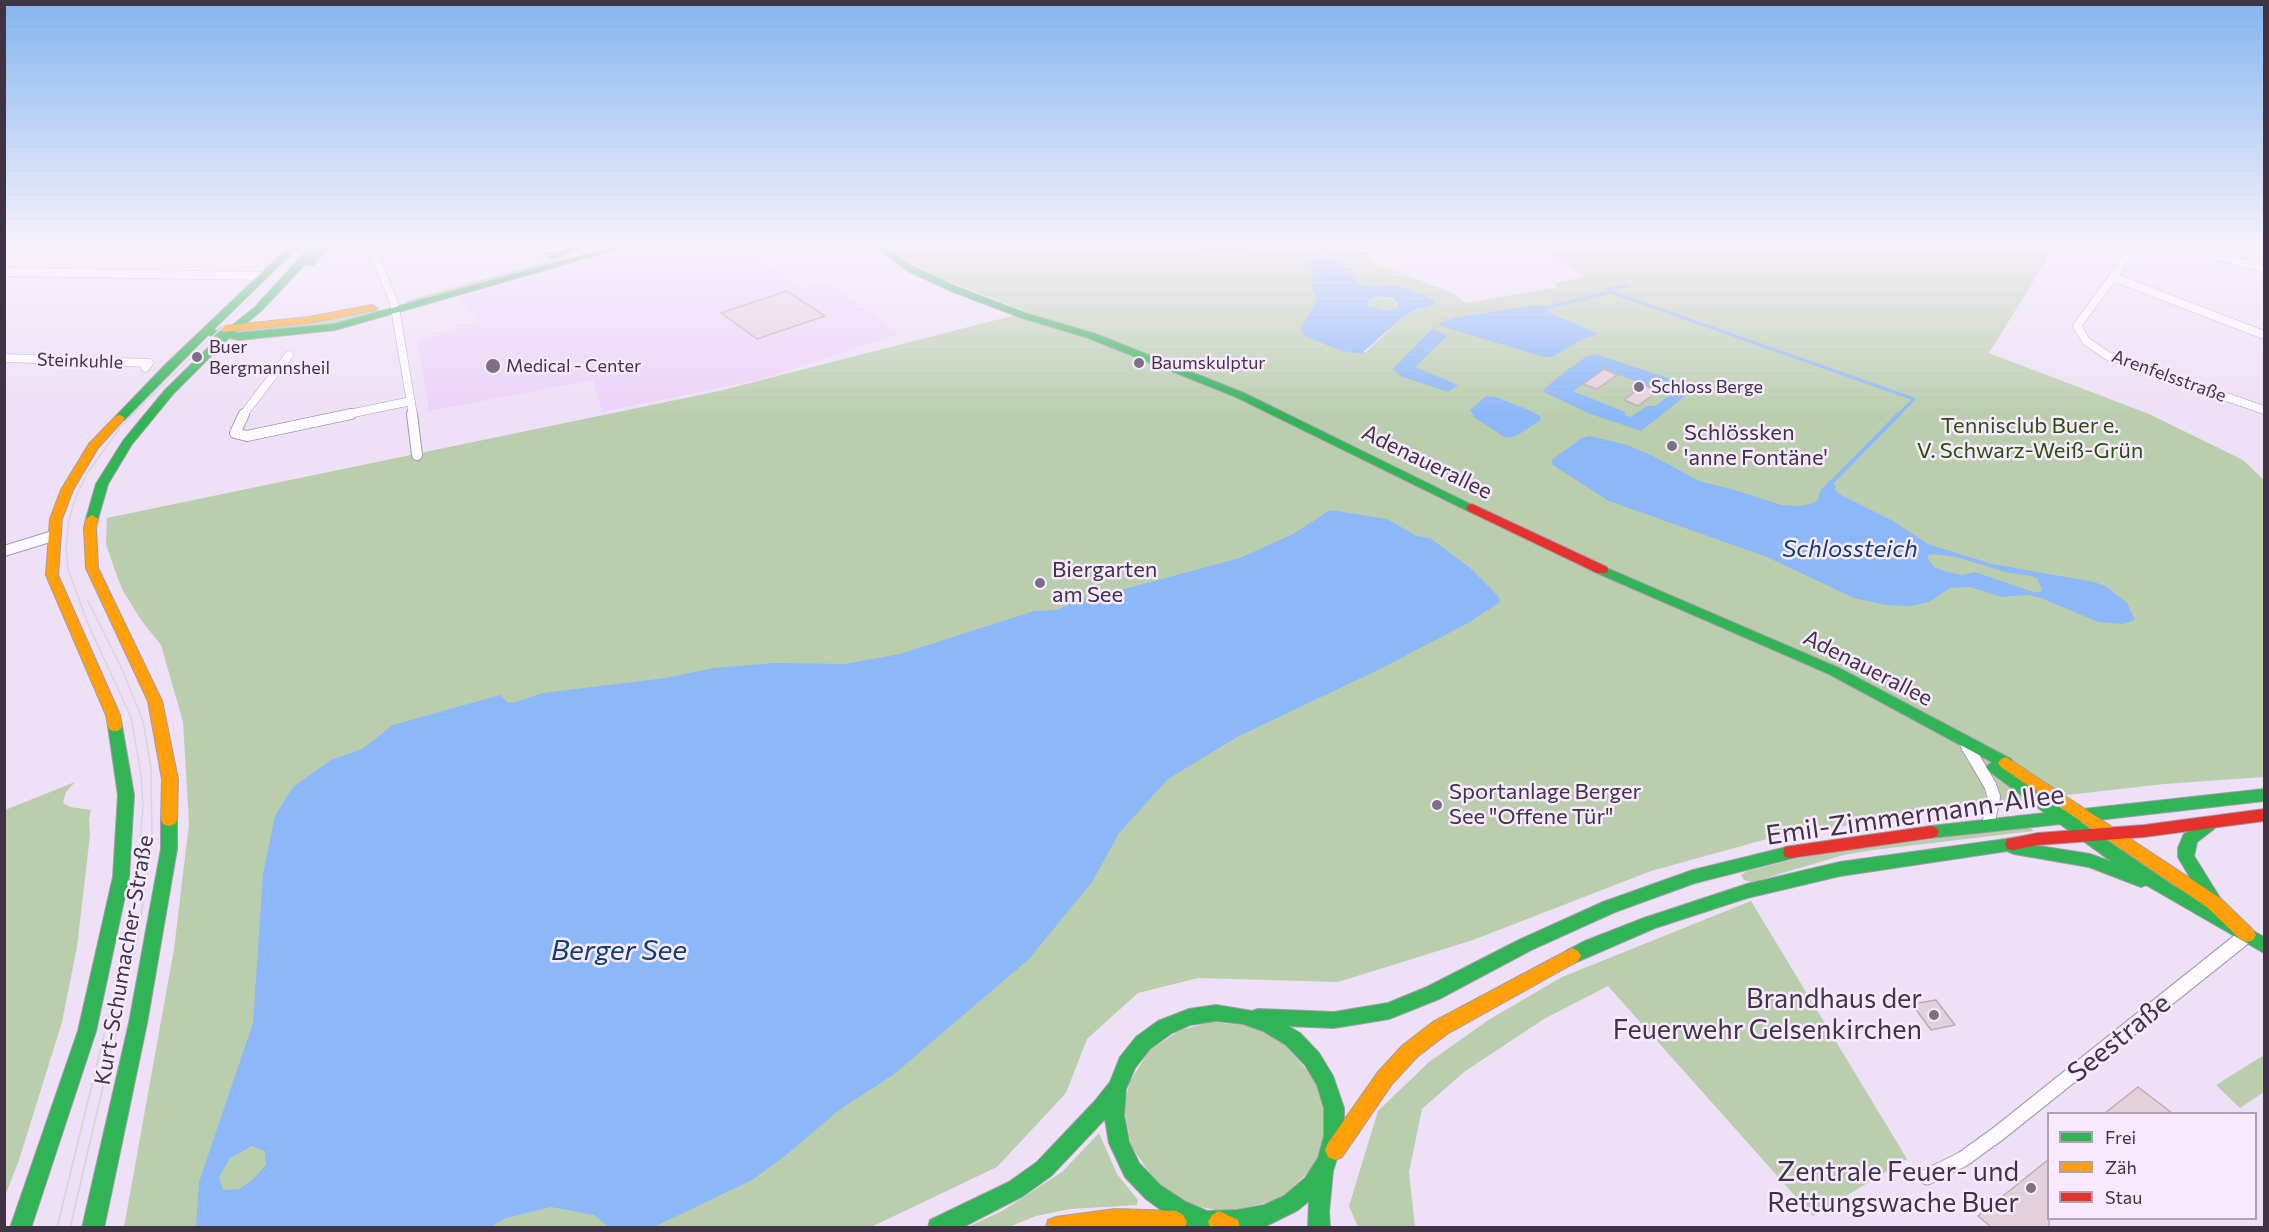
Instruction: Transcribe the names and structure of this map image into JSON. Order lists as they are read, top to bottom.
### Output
{
  "streets": {
    "main road": ["Adenauerallee", "Emil-Zimmermann-Allee", "Kurt-Schumacher-Straße"],
    "street": ["Steinkuhle", "Arenfelsstraße", "Seestraße"]
  },
  "crossings": [
    ["Adenauerallee", "Emil-Zimmermann-Allee"],
    ["Adenauerallee", "Seestraße"]
  ],
  "water": ["Schlossteich", "Berger See"],
  "parks": ["Tennisclub Buer e. V. Schwarz-Weiß-Grün"],
  "places": [
    "Buer Bergmannsheil",
    "Baumskulptur",
    "Medical - Center",
    "Schloss Berge",
    "Schlössken 'anne Fontäne'",
    "Biergarten am See",
    "Sportanlage Berger See \"Offene Tür\"",
    "Brandhaus der Feuerwehr Gelsenkirchen",
    "Zentrale Feuer- und Rettungswache Buer"
  ],
  "legend": ["Frei", "Zäh", "Stau"]
}
